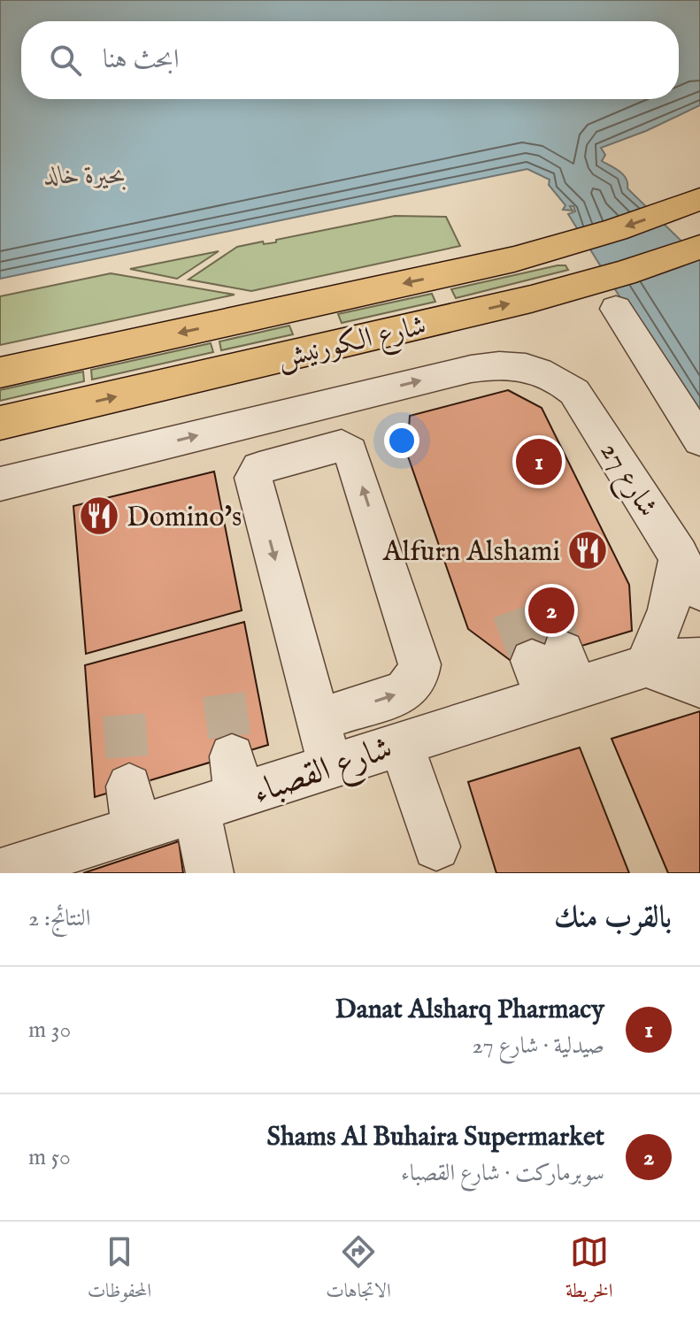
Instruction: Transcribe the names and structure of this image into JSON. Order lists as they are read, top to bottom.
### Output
{
  "streets": {
    "main road": ["شارع الكورنيش"],
    "street": ["شارع 27", "شارع القصباء"]
  },
  "crossings": [
    ["شارع الكورنيش", "شارع 27"]
  ],
  "water": ["بحيرة خالد"],
  "places": {
    "restaurant": ["Domino's", "Alfurn Alshami"]
  },
  "page": {
    "search": "ابحث هنا",
    "pins": ["1", "2"],
    "heading": ["بالقرب منك", "النتائج: 2"],
    "list": [
      {
        "mark": "1",
        "name": "Danat Alsharq Pharmacy",
        "note": "صيدلية · شارع 27",
        "value": "30 m"
      },
      {
        "mark": "2",
        "name": "Shams Al Buhaira Supermarket",
        "note": "سوبرماركت · شارع القصباء",
        "value": "50 m"
      }
    ],
    "nav": ["الخريطة", "الاتجاهات", "المحفوظات"]
  }
}
